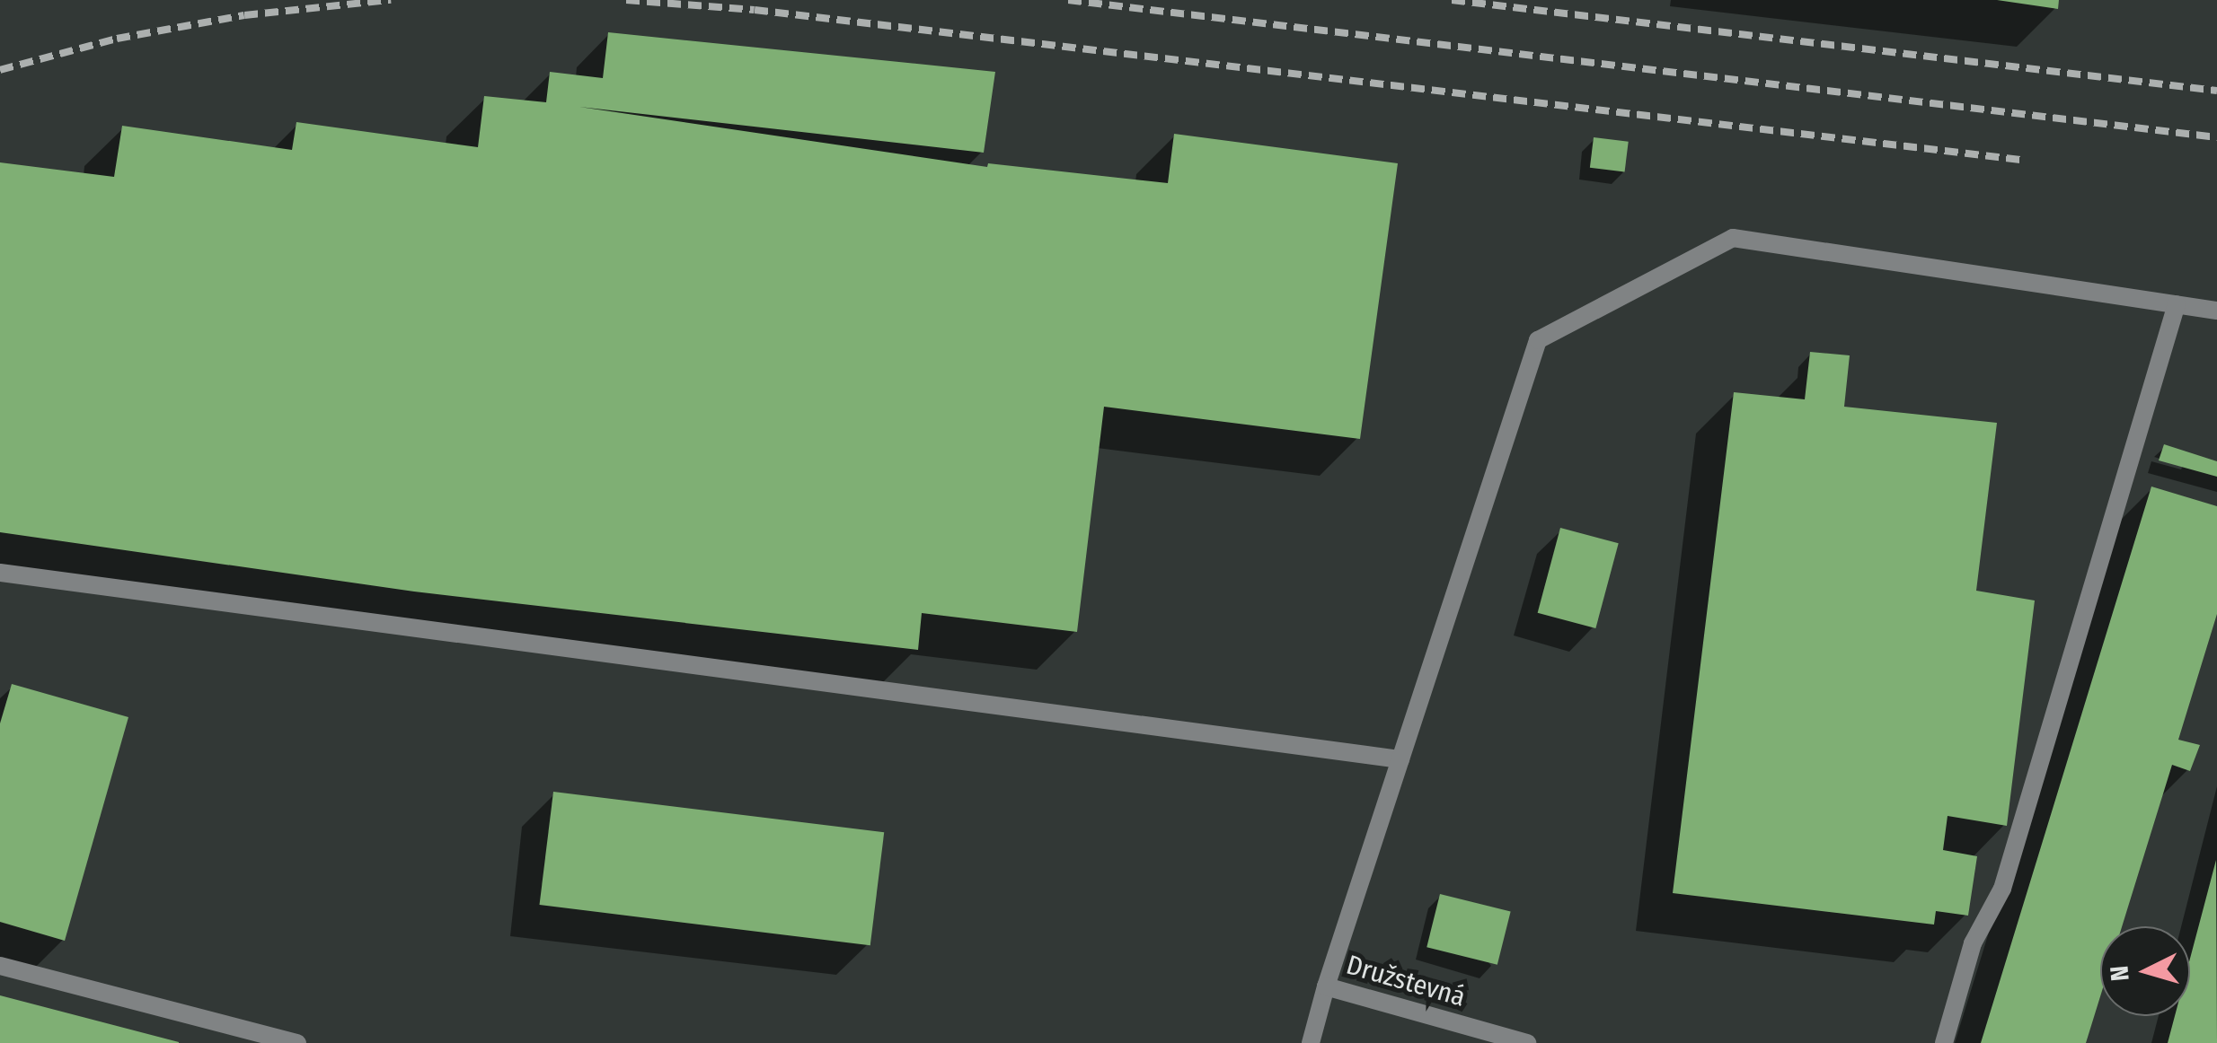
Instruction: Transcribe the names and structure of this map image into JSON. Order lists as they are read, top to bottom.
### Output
{
  "streets": {
    "street": ["Družstevná"]
  },
  "north": "left"
}
